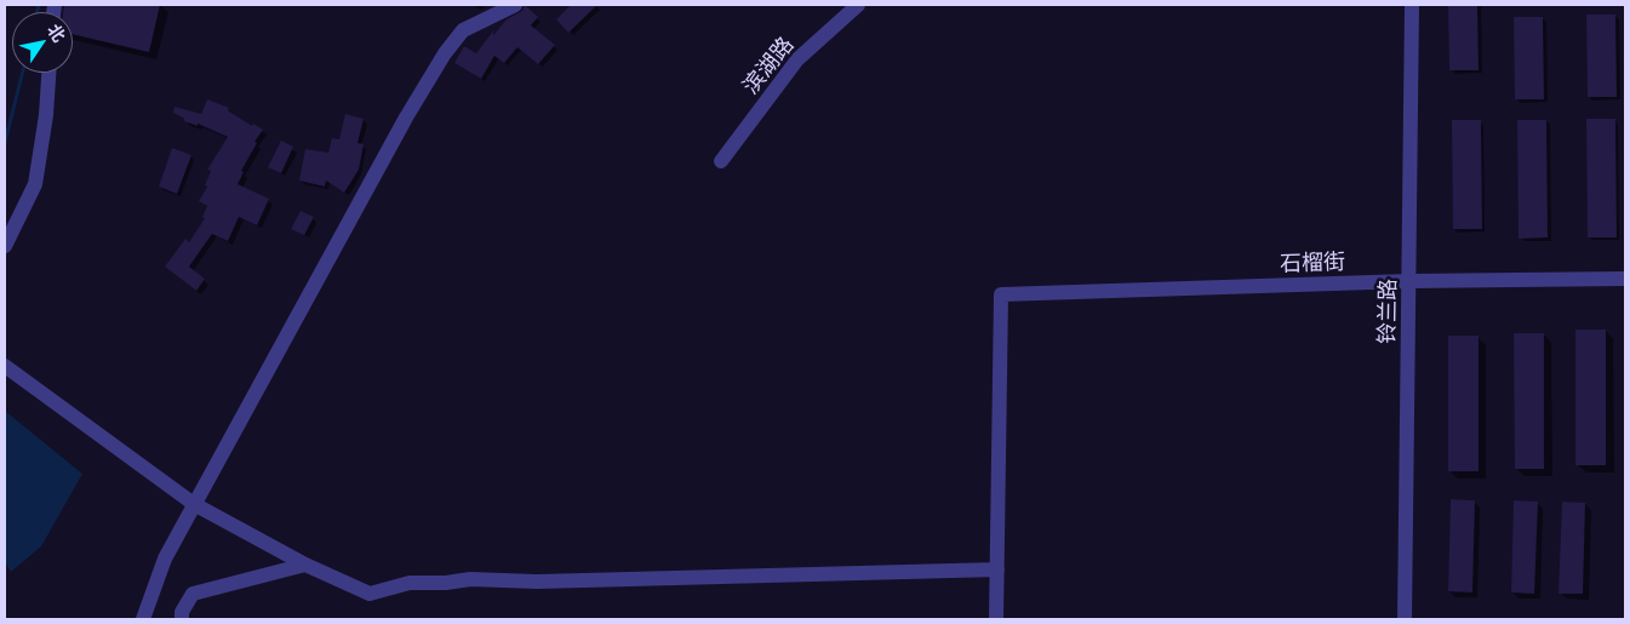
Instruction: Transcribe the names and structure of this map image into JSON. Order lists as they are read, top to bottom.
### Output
{
  "streets": {
    "street": ["滨湖路", "石榴街", "铃兰路"]
  },
  "crossings": [
    ["石榴街", "铃兰路"]
  ],
  "north": "top right"
}
